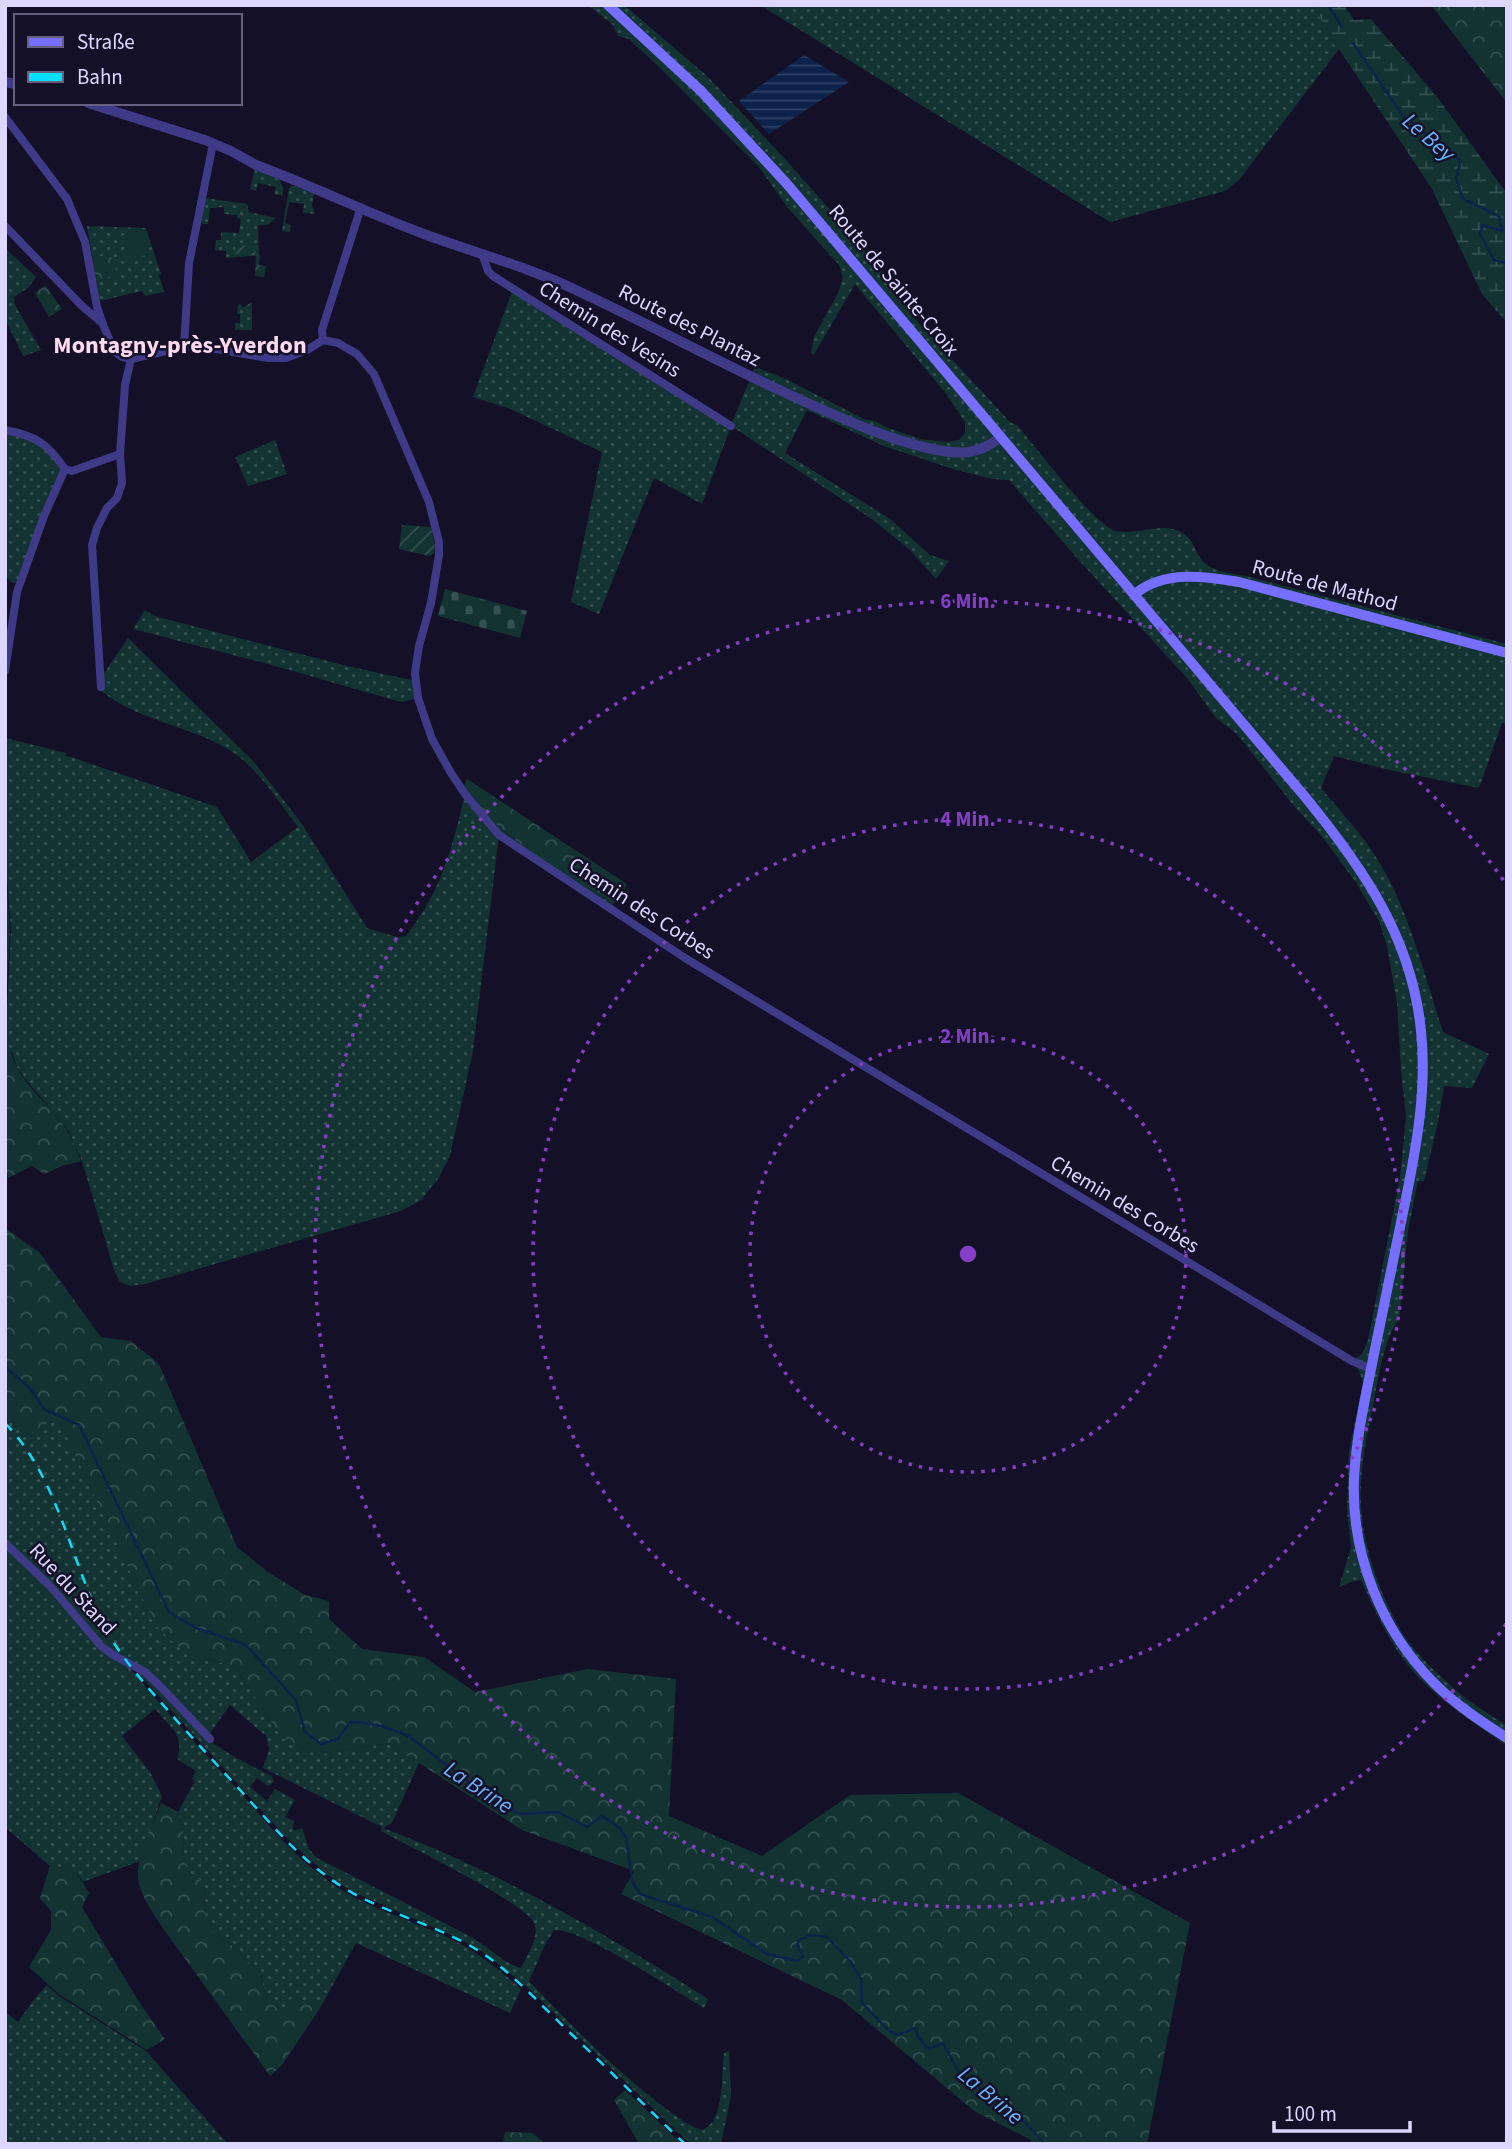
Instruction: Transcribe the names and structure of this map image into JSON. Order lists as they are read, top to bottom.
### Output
{
  "streets": {
    "main road": ["Route de Sainte-Croix", "Route de Mathod"],
    "street": [
      "Route des Plantaz",
      "Chemin des Vesins",
      "Chemin des Corbes",
      "Rue du Stand"
    ]
  },
  "crossings": [
    ["Route de Sainte-Croix", "Route des Plantaz"],
    ["Route de Sainte-Croix", "Route de Mathod"],
    ["Route de Sainte-Croix", "Chemin des Corbes"],
    ["Route des Plantaz", "Chemin des Vesins"]
  ],
  "districts": ["Montagny-près-Yverdon"],
  "water": ["Le Bey", "La Brine"],
  "legend": ["Straße", "Bahn"],
  "scale_bar": "100 m",
  "rings": ["6 Min.", "4 Min.", "2 Min."]
}
